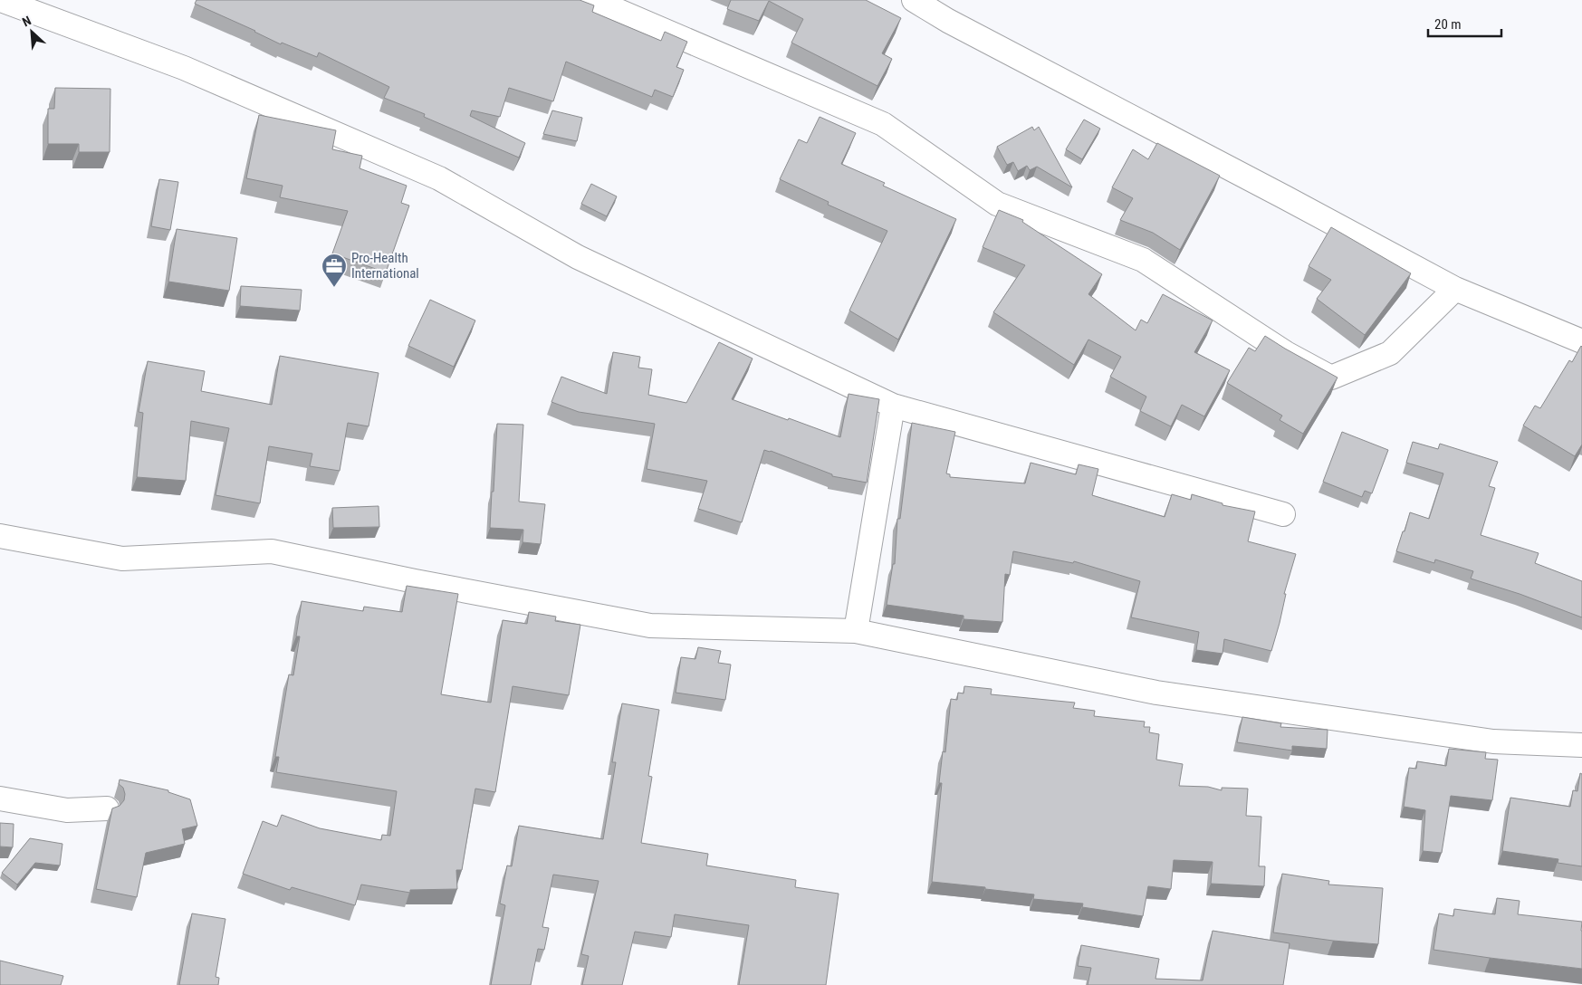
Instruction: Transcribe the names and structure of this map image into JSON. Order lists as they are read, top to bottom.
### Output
{
  "places": {
    "office": ["Pro-Health International"]
  },
  "scale_bar": "20 m",
  "north": "top left"
}
